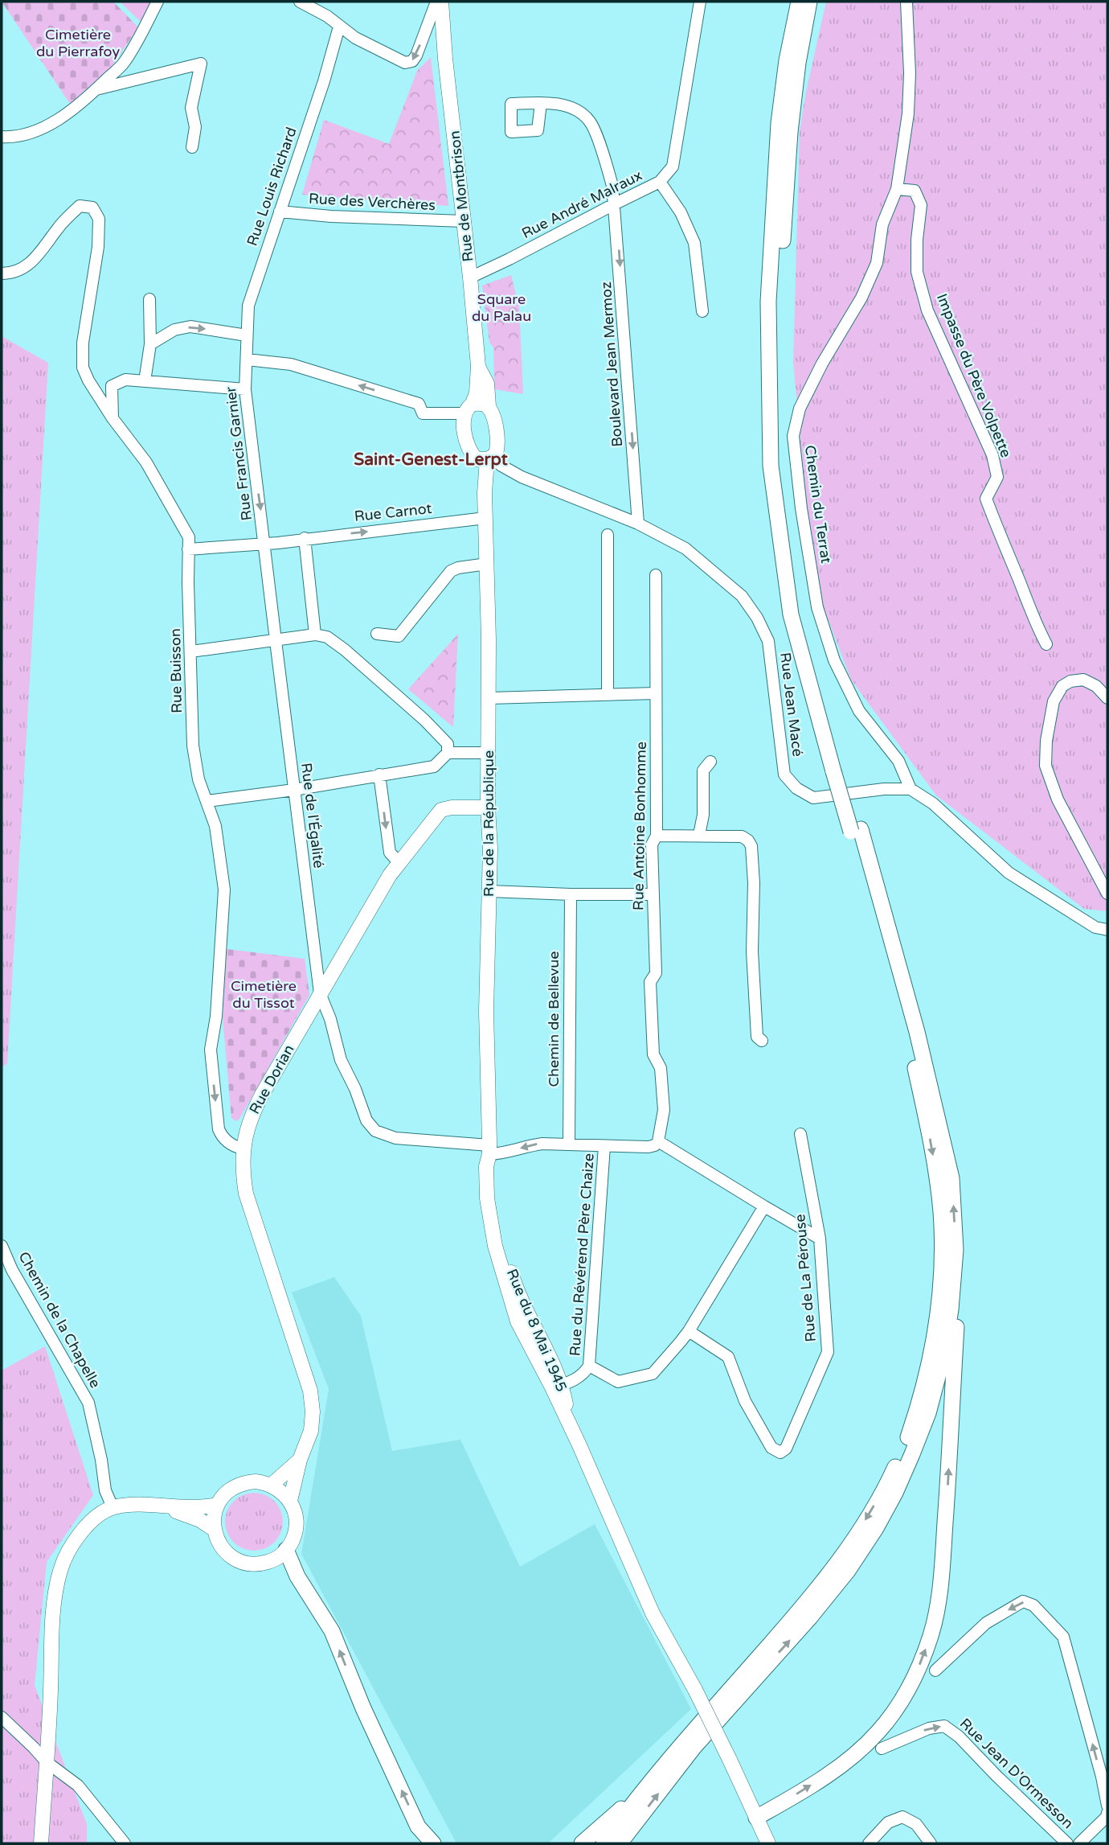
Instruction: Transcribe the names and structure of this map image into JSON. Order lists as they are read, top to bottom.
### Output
{
  "streets": {
    "main road": [
      "Rue de Montbrison",
      "Rue de la République",
      "Rue Dorian",
      "Rue du 8 Mai 1945"
    ],
    "street": [
      "Rue Louis Richard",
      "Rue des Verchères",
      "Rue André Malraux",
      "Boulevard Jean Mermoz",
      "Impasse du Père Volpette",
      "Rue Francis Garnier",
      "Chemin du Terrat",
      "Rue Carnot",
      "Rue Buisson",
      "Rue Jean Macé",
      "Rue de l'Égalité",
      "Rue Antoine Bonhomme",
      "Chemin de Bellevue",
      "Rue du Révérend Père Chaize",
      "Rue de La Pérouse",
      "Chemin de la Chapelle",
      "Rue Jean D'Ormesson"
    ]
  },
  "crossings": [
    ["Rue Louis Richard", "Rue des Verchères"],
    ["Rue Louis Richard", "Rue Francis Garnier"],
    ["Rue de Montbrison", "Rue des Verchères"],
    ["Rue de Montbrison", "Rue André Malraux"],
    ["Rue André Malraux", "Boulevard Jean Mermoz"],
    ["Boulevard Jean Mermoz", "Rue Jean Macé"],
    ["Impasse du Père Volpette", "Chemin du Terrat"],
    ["Rue Francis Garnier", "Rue Carnot"],
    ["Rue Francis Garnier", "Rue de l'Égalité"],
    ["Chemin du Terrat", "Rue Jean Macé"],
    ["Rue Carnot", "Rue Buisson"],
    ["Rue Carnot", "Rue de la République"],
    ["Rue Buisson", "Rue Dorian"],
    ["Rue Jean Macé", "Rue de la République"],
    ["Rue de l'Égalité", "Rue de la République"],
    ["Rue de l'Égalité", "Rue Antoine Bonhomme"],
    ["Rue de l'Égalité", "Chemin de Bellevue"],
    ["Rue de l'Égalité", "Rue Dorian"],
    ["Rue de l'Égalité", "Rue du Révérend Père Chaize"],
    ["Rue de l'Égalité", "Rue du 8 Mai 1945"],
    ["Rue de la République", "Rue Dorian"],
    ["Rue de la République", "Rue du 8 Mai 1945"]
  ],
  "one_way": ["Rue Francis Garnier", "Rue Carnot", "Rue Jean D'Ormesson"],
  "districts": ["Saint-Genest-Lerpt"],
  "parks": ["Cimetière du Pierrafoy", "Square du Palau", "Cimetière du Tissot"]
}
